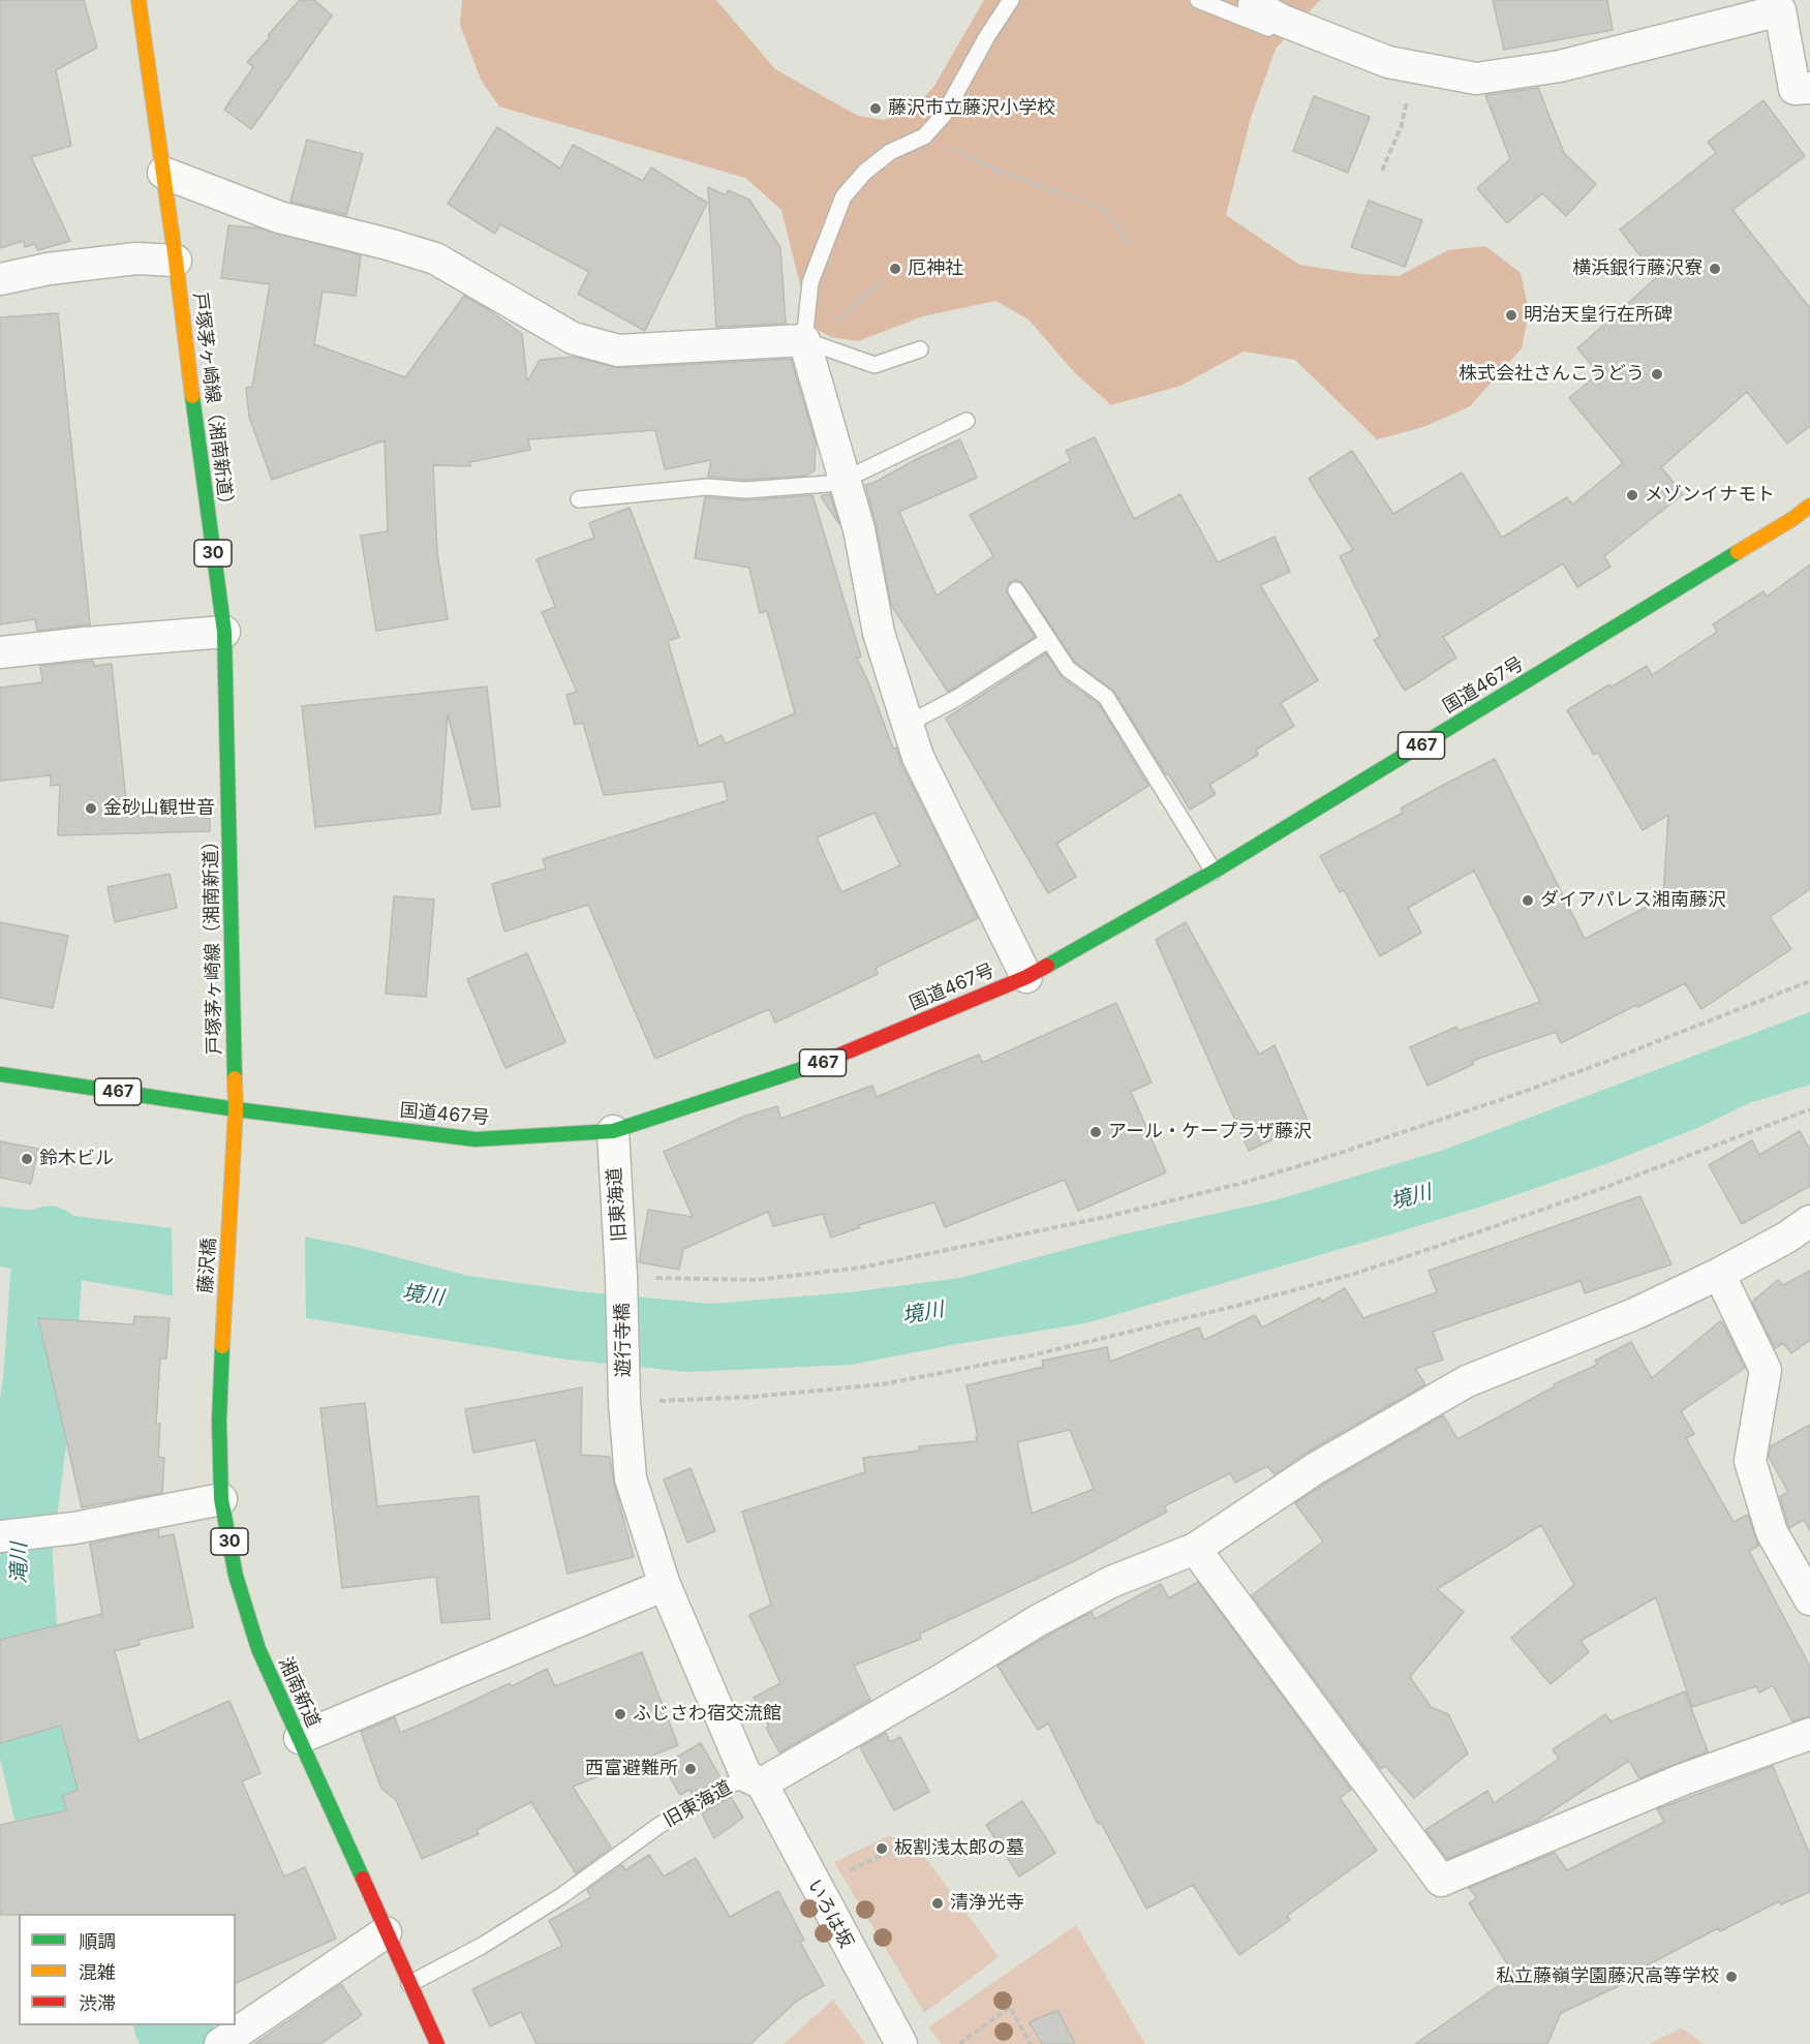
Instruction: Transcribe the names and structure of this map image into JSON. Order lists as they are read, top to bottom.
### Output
{
  "streets": {
    "main road": [
      "戸塚茅ヶ崎線（湘南新道）",
      "30",
      "国道467号",
      "467",
      "藤沢橋",
      "湘南新道"
    ],
    "street": ["旧東海道", "遊行寺橋", "いろは坂"]
  },
  "crossings": [
    ["戸塚茅ヶ崎線（湘南新道）", "国道467号"],
    ["戸塚茅ヶ崎線（湘南新道）", "藤沢橋"],
    ["国道467号", "旧東海道"],
    ["国道467号", "藤沢橋"],
    ["旧東海道", "遊行寺橋"],
    ["旧東海道", "湘南新道"],
    ["旧東海道", "いろは坂"],
    ["藤沢橋", "湘南新道"]
  ],
  "water": ["境川", "滝川"],
  "places": [
    "藤沢市立藤沢小学校",
    "厄神社",
    "横浜銀行藤沢寮",
    "明治天皇行在所碑",
    "株式会社さんこうどう",
    "メゾンイナモト",
    "金砂山観世音",
    "ダイアパレス湘南藤沢",
    "アール・ケープラザ藤沢",
    "鈴木ビル",
    "ふじさわ宿交流館",
    "西富避難所",
    "板割浅太郎の墓",
    "清浄光寺",
    "私立藤嶺学園藤沢高等学校"
  ],
  "legend": ["順調", "混雑", "渋滞"]
}
